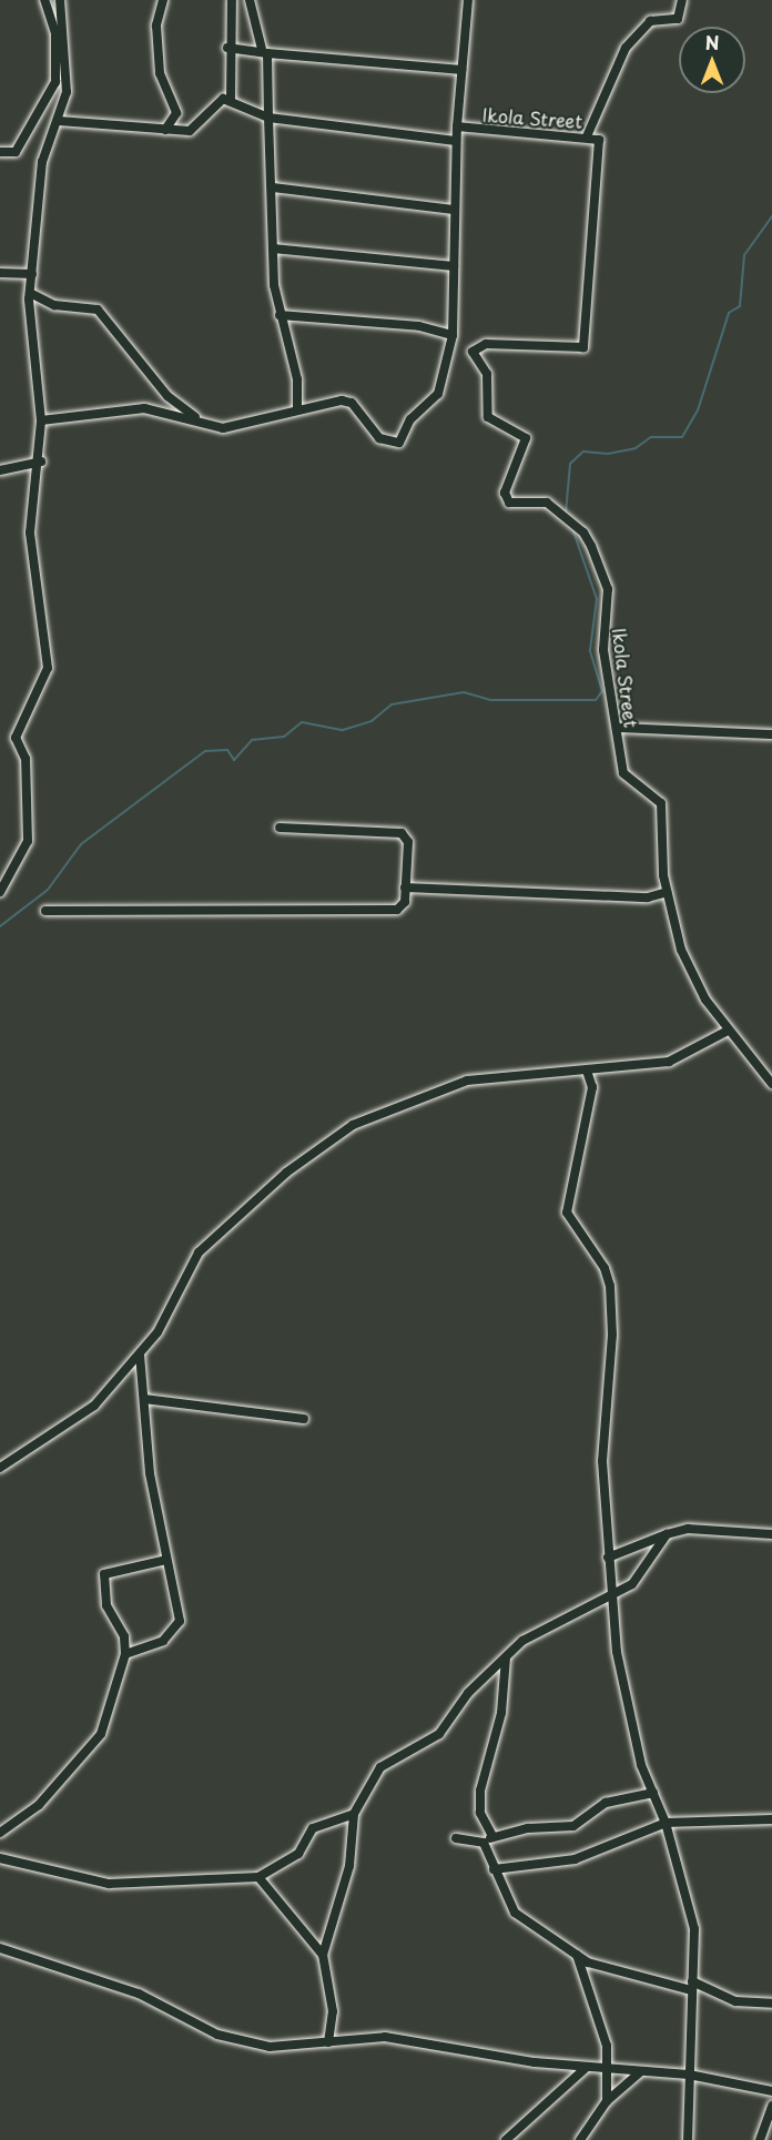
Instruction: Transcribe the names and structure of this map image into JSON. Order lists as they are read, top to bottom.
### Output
{
  "streets": {
    "street": ["Ikola Street"]
  },
  "north": "top"
}
